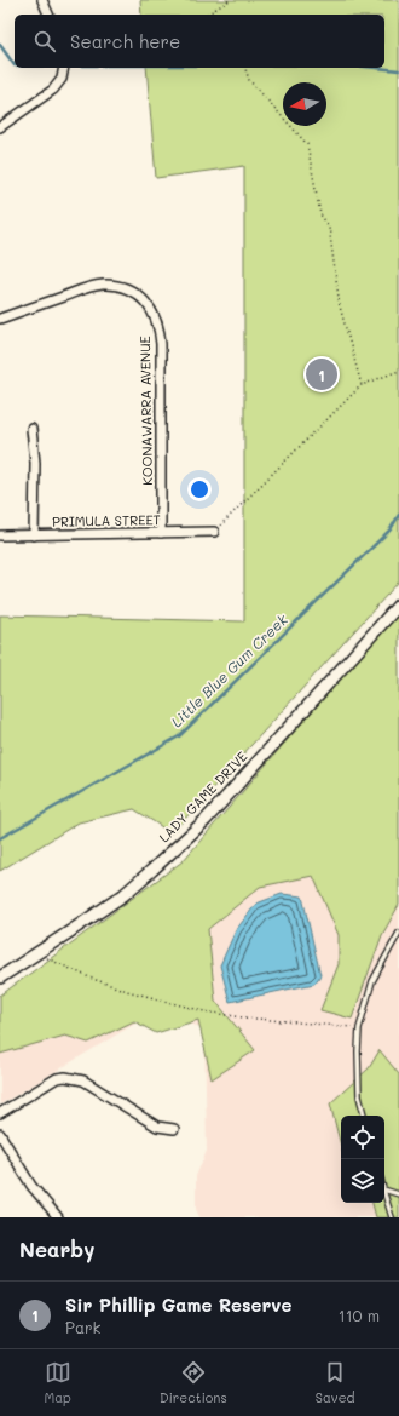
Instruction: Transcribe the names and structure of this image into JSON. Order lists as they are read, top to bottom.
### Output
{
  "streets": {
    "main road": ["LADY GAME DRIVE"],
    "street": ["KOONAWARRA AVENUE", "PRIMULA STREET"]
  },
  "crossings": [
    ["KOONAWARRA AVENUE", "PRIMULA STREET"]
  ],
  "water": ["Little Blue Gum Creek"],
  "north": "left",
  "page": {
    "search": "Search here",
    "pins": "1",
    "heading": "Nearby",
    "list": [
      {
        "mark": "1",
        "name": "Sir Phillip Game Reserve",
        "note": "Park",
        "value": "110 m"
      }
    ],
    "nav": ["Map", "Directions", "Saved"]
  }
}
